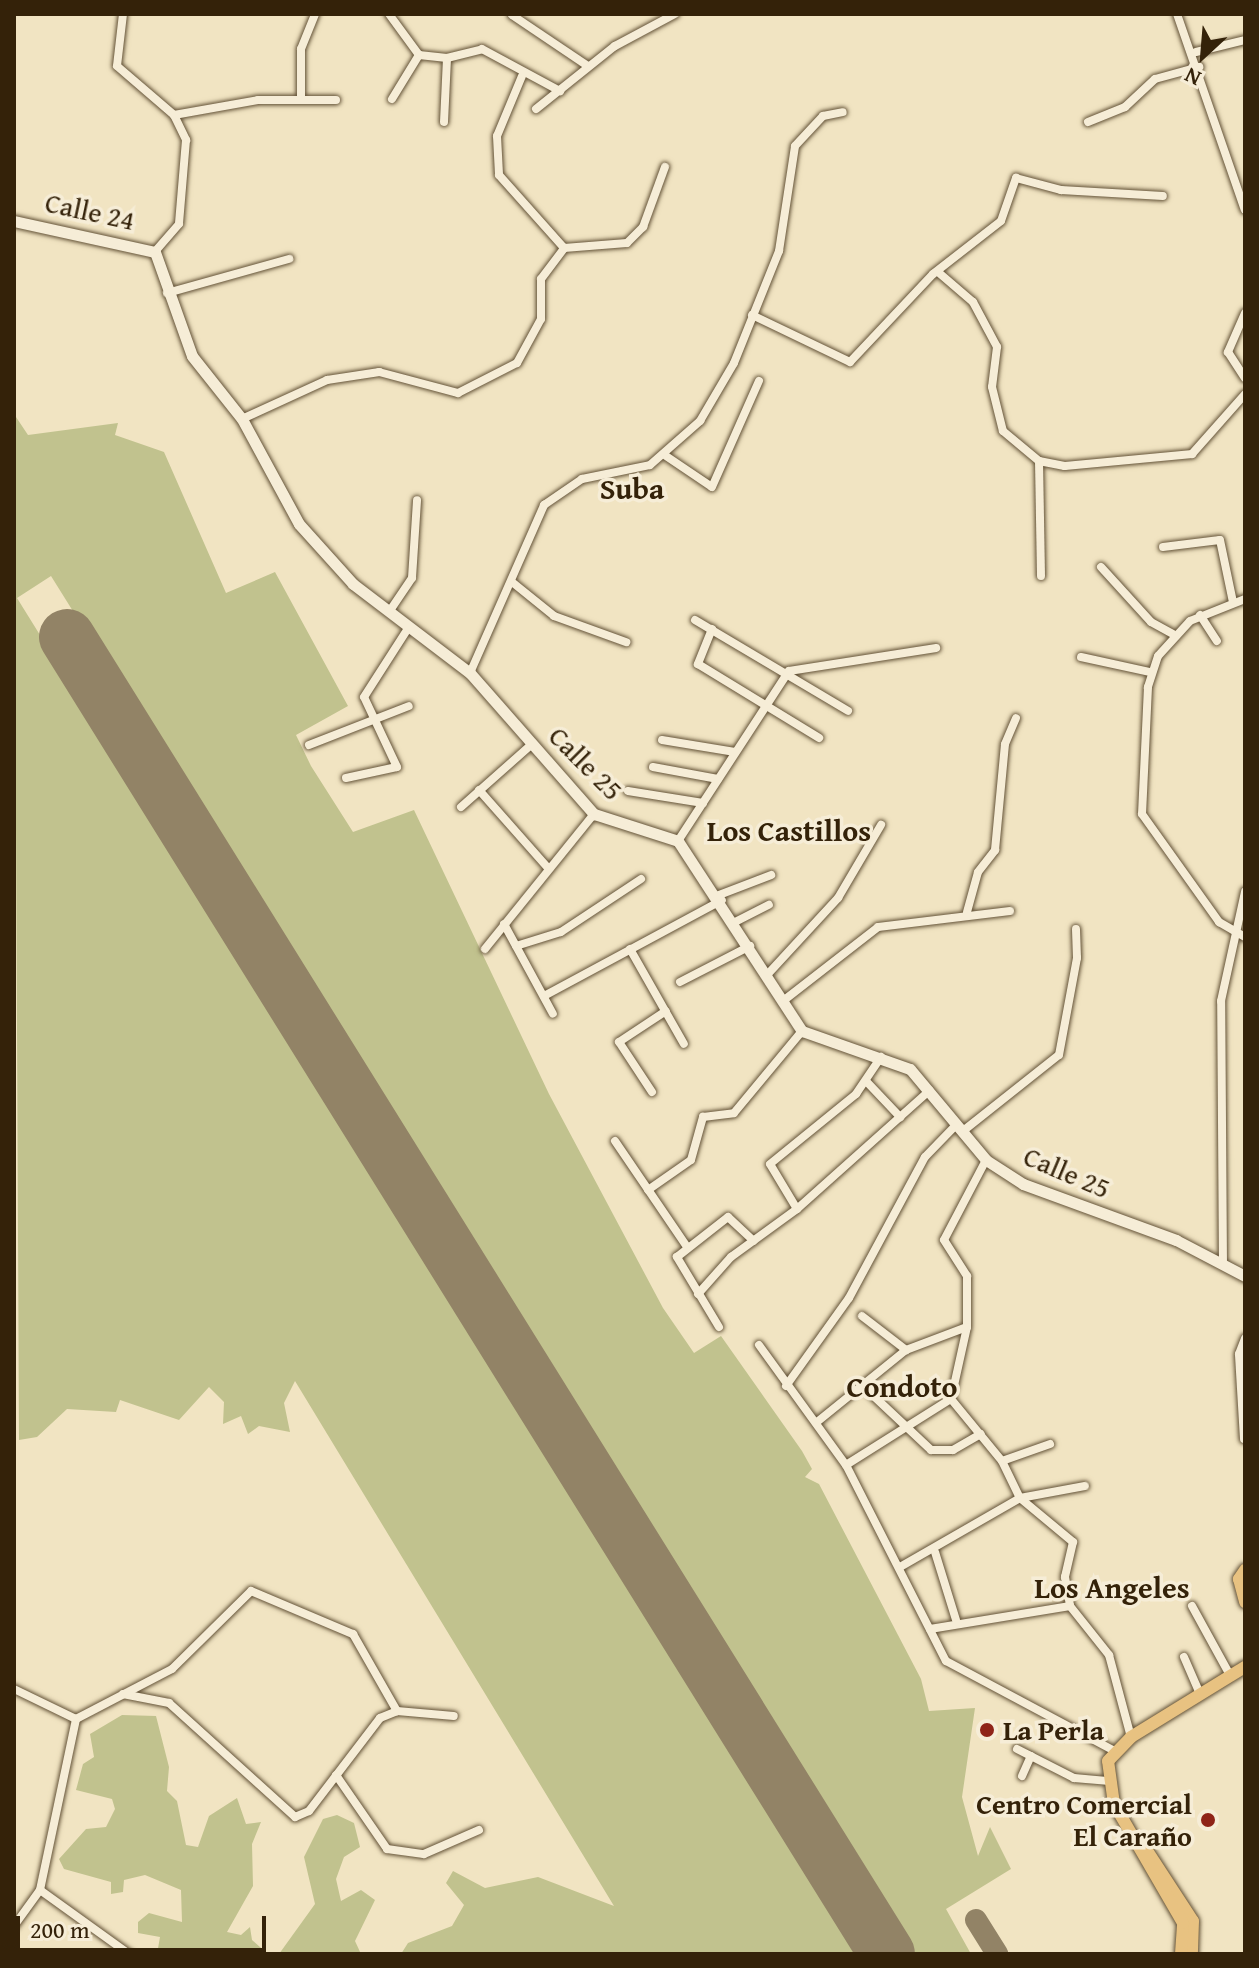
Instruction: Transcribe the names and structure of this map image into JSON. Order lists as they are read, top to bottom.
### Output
{
  "streets": {
    "street": ["Calle 24", "Calle 25"]
  },
  "crossings": [
    ["Calle 24", "Calle 25"]
  ],
  "districts": [
    "Suba",
    "Los Castillos",
    "Condoto",
    "Los Angeles"
  ],
  "places": ["La Perla", "Centro Comercial El Caraño"],
  "scale_bar": "200 m",
  "north": "bottom left"
}
